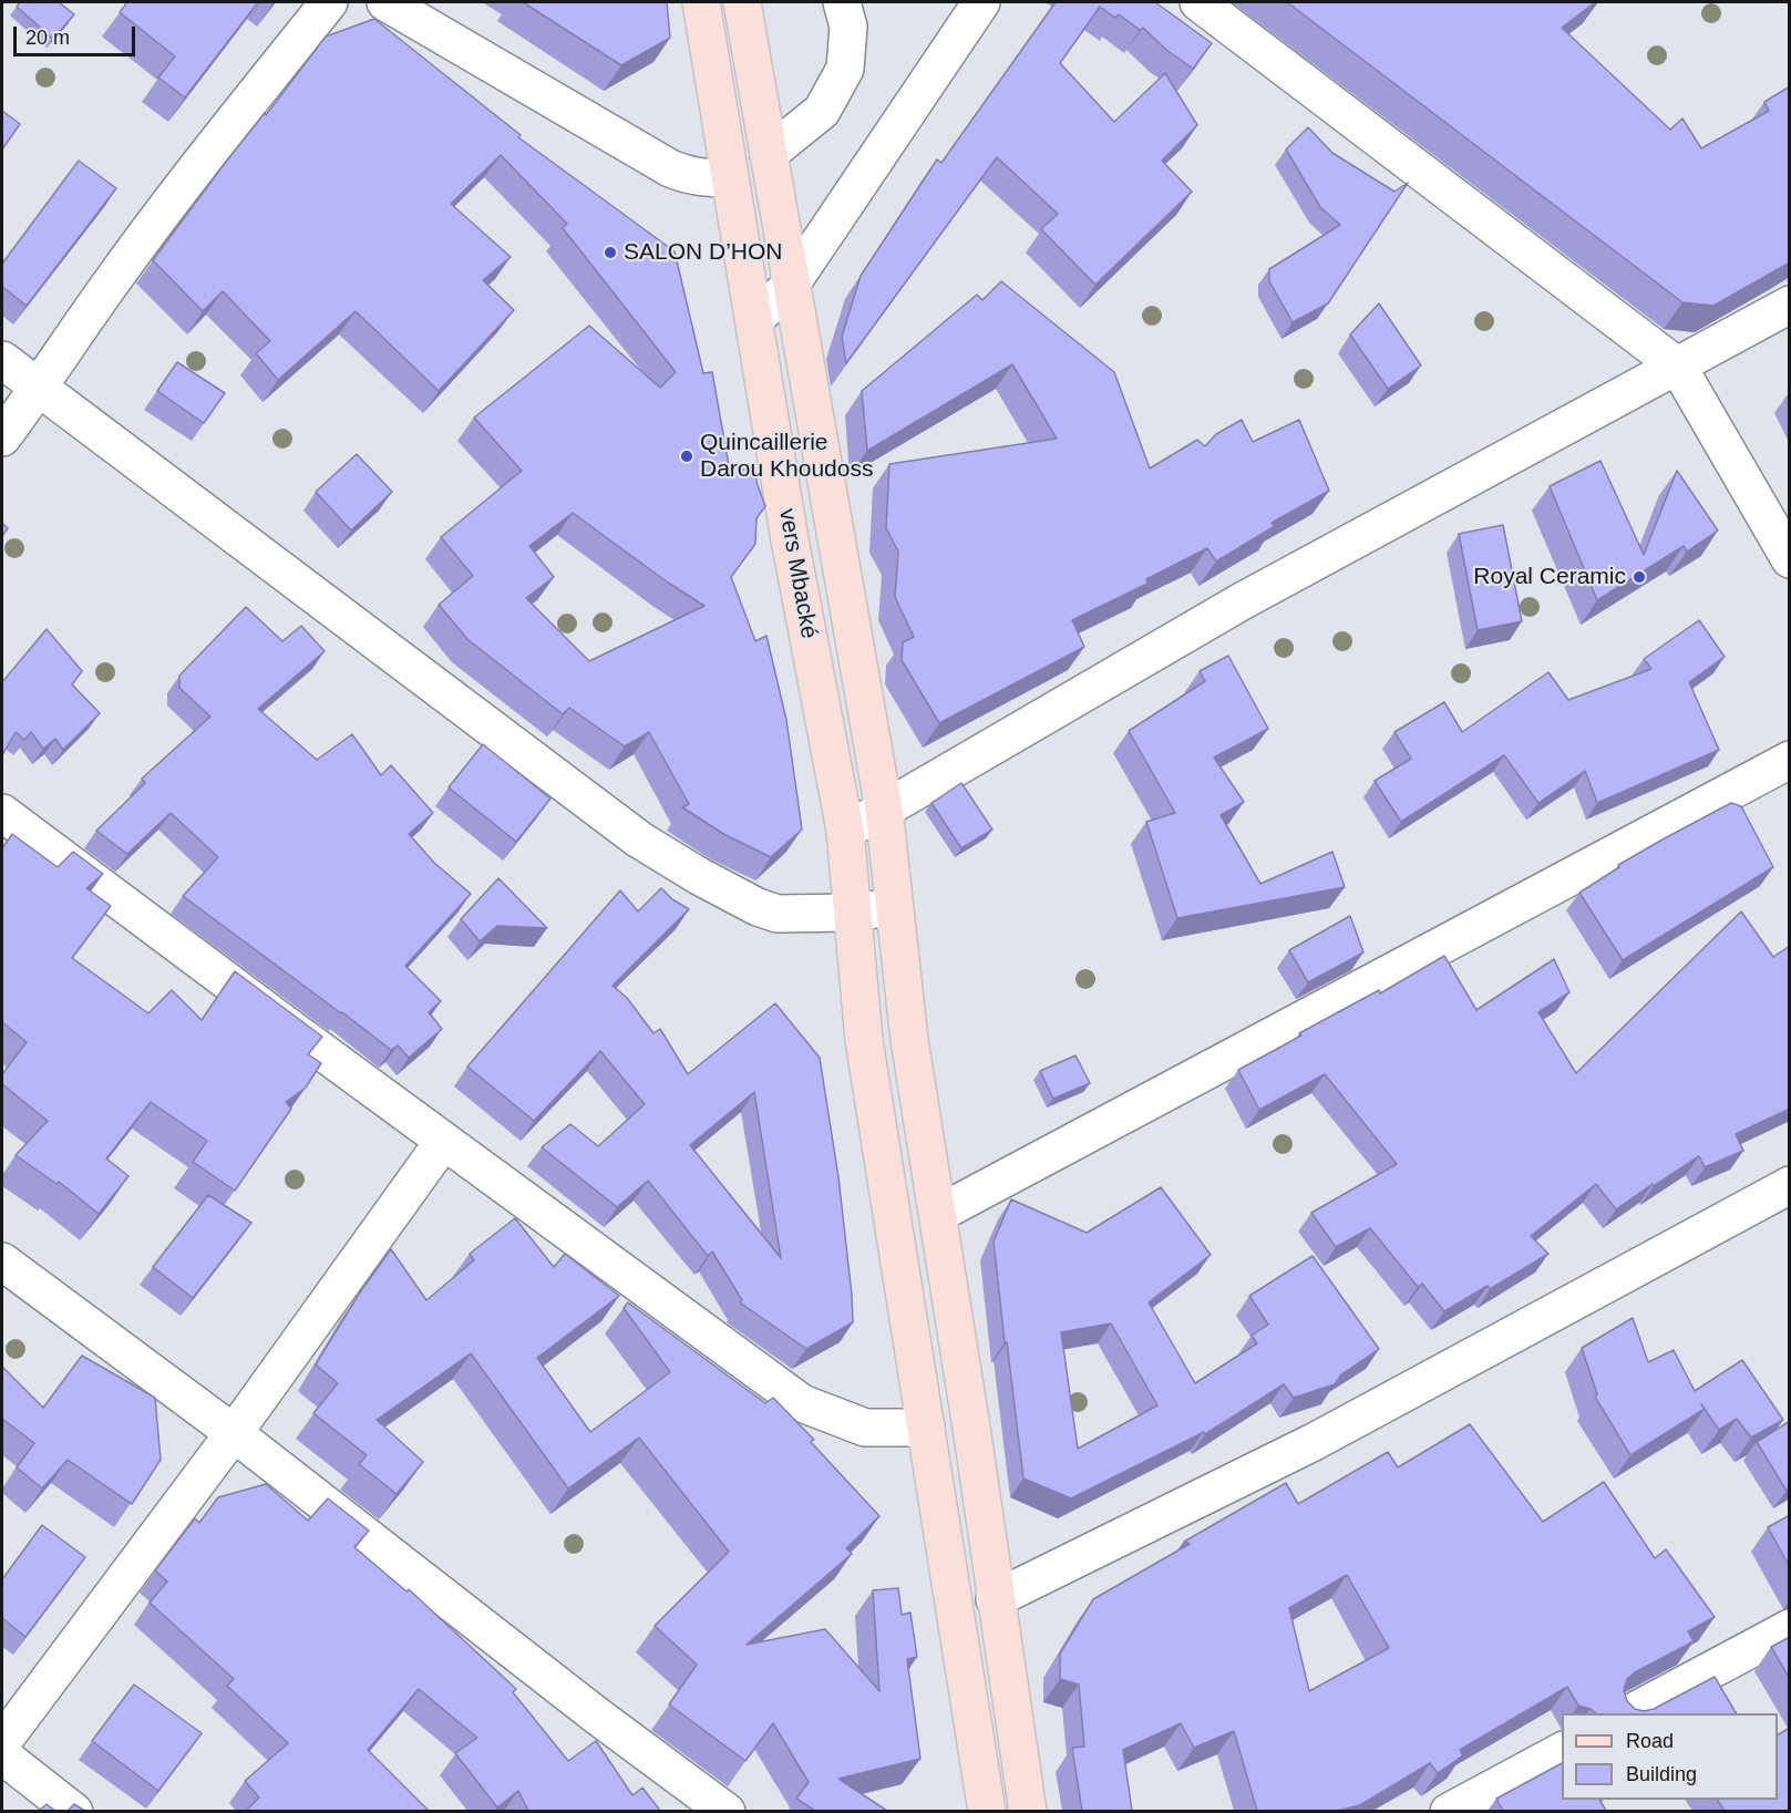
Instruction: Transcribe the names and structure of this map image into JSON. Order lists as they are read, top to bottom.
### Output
{
  "streets": {
    "main road": ["vers Mbacké"]
  },
  "places": ["SALON D’HON", "Quincaillerie Darou Khoudoss", "Royal Ceramic"],
  "legend": ["Road", "Building"],
  "scale_bar": "20 m"
}
